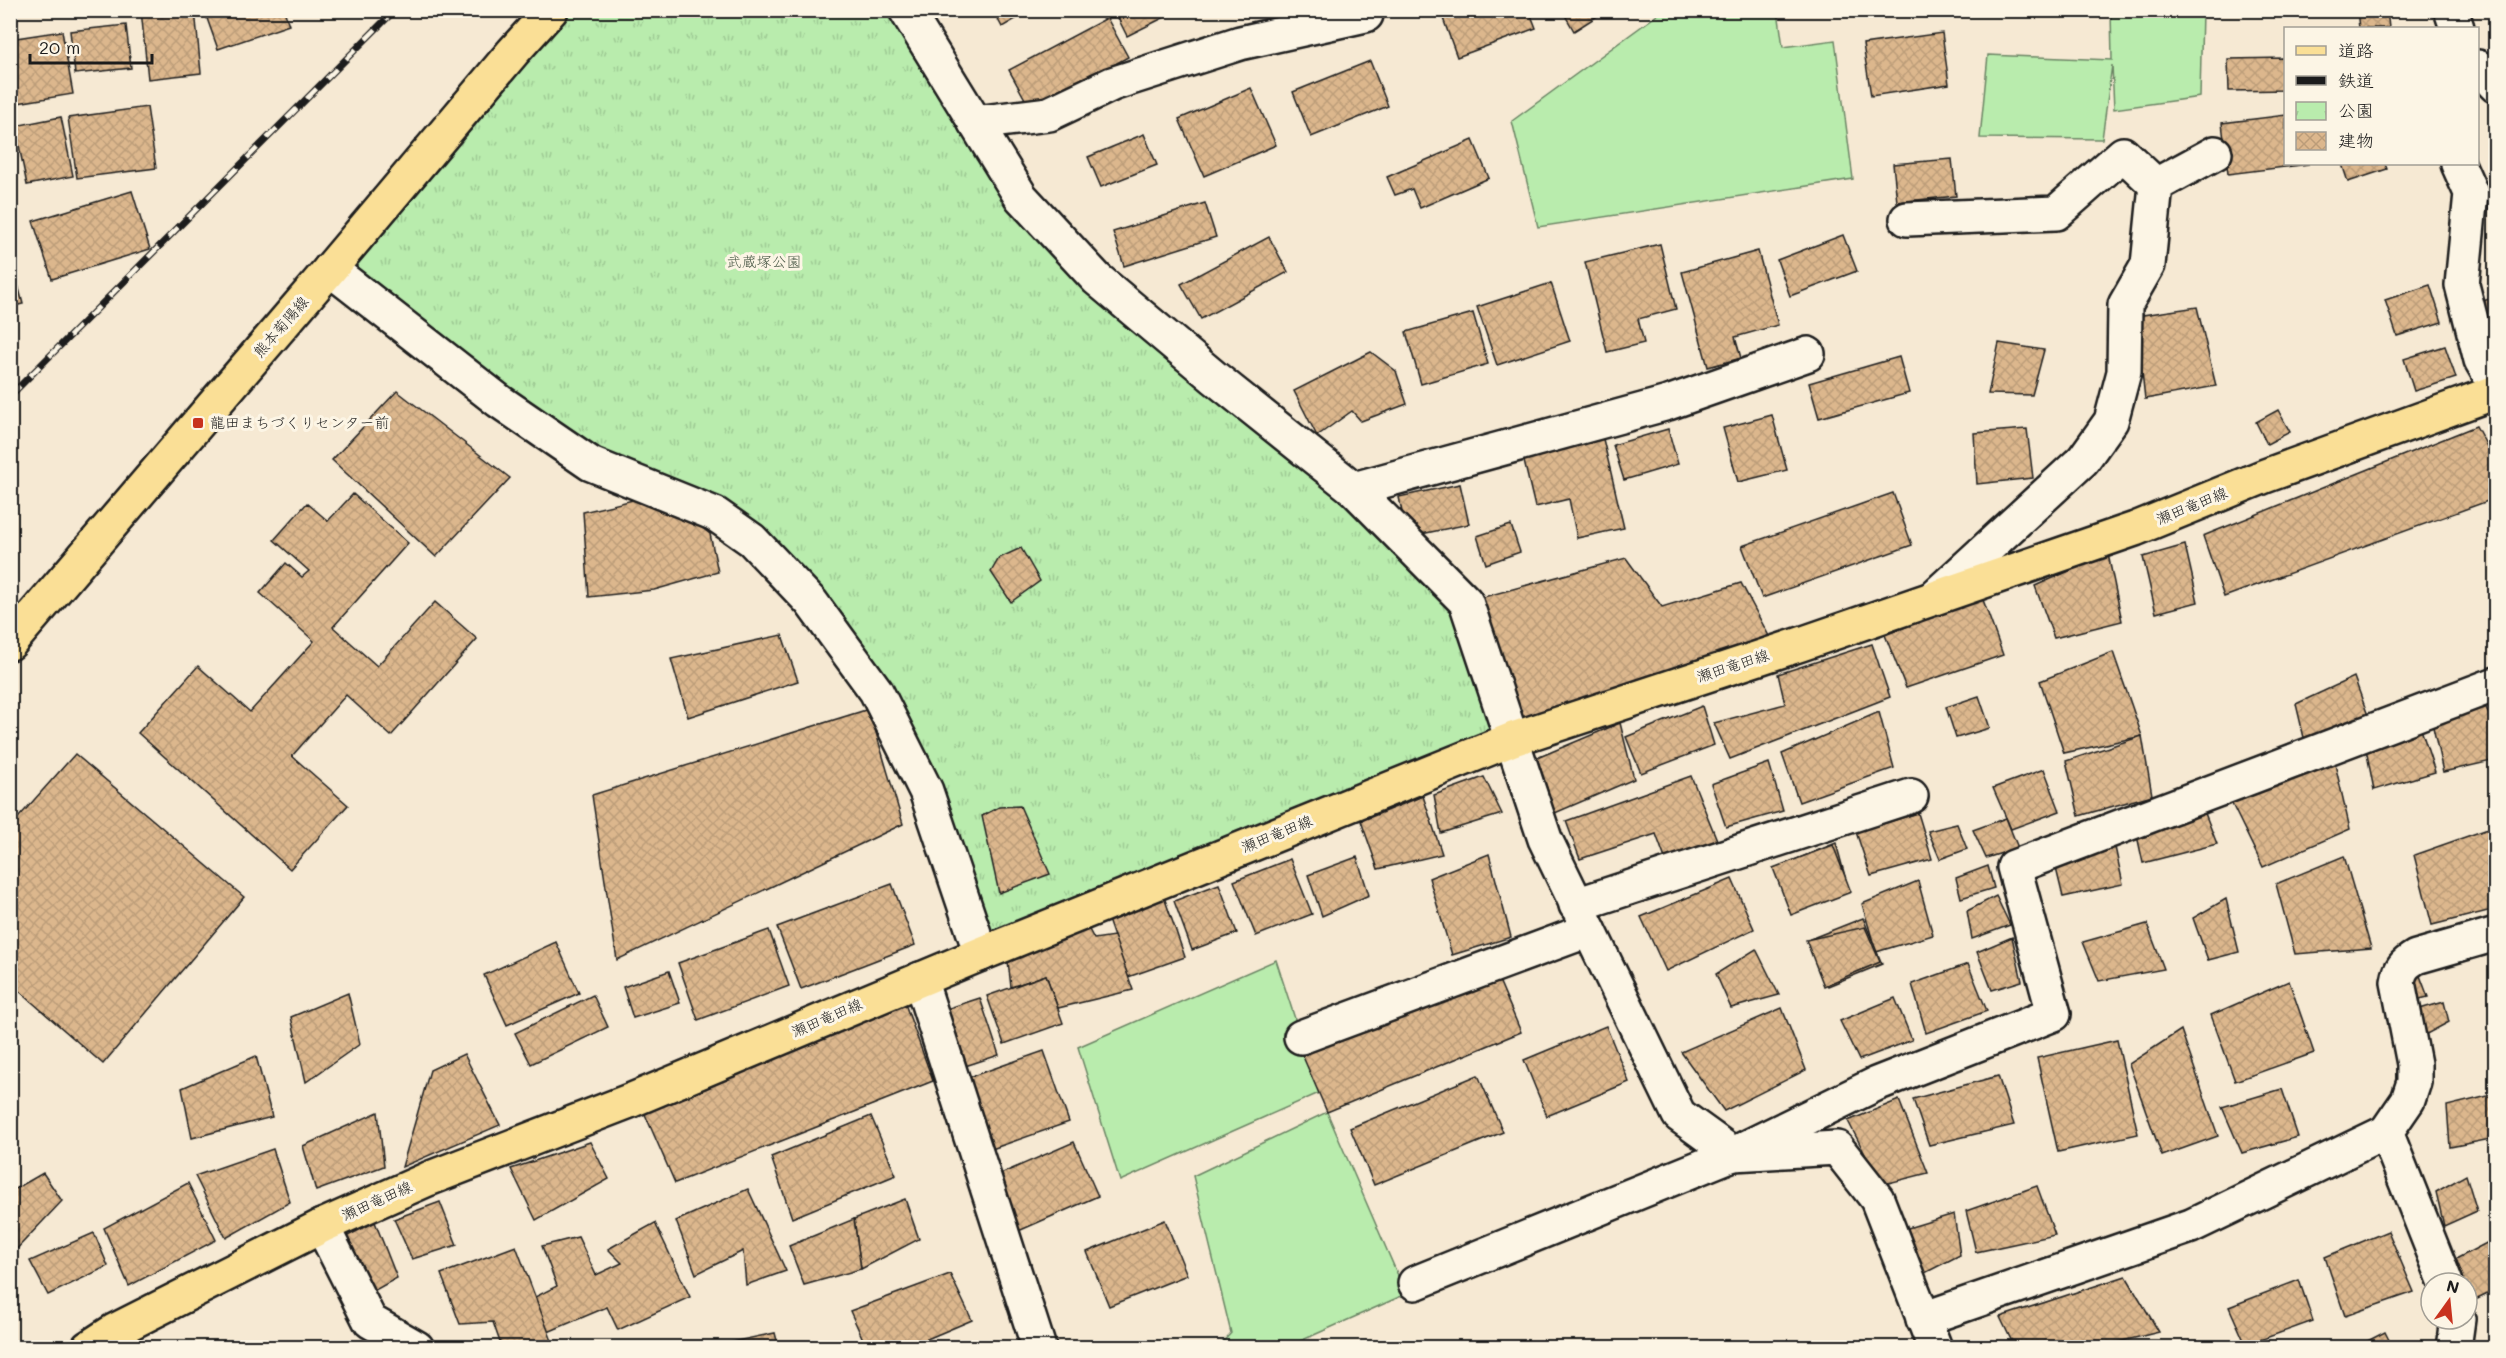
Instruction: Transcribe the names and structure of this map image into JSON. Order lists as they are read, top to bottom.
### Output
{
  "streets": {
    "main road": ["熊本菊陽線", "瀬田竜田線"]
  },
  "parks": ["武蔵塚公園"],
  "places": {
    "transit": ["龍田まちづくりセンター前"]
  },
  "legend": [
    "道路",
    "鉄道",
    "公園",
    "建物"
  ],
  "scale_bar": "20 m",
  "north": "top"
}
